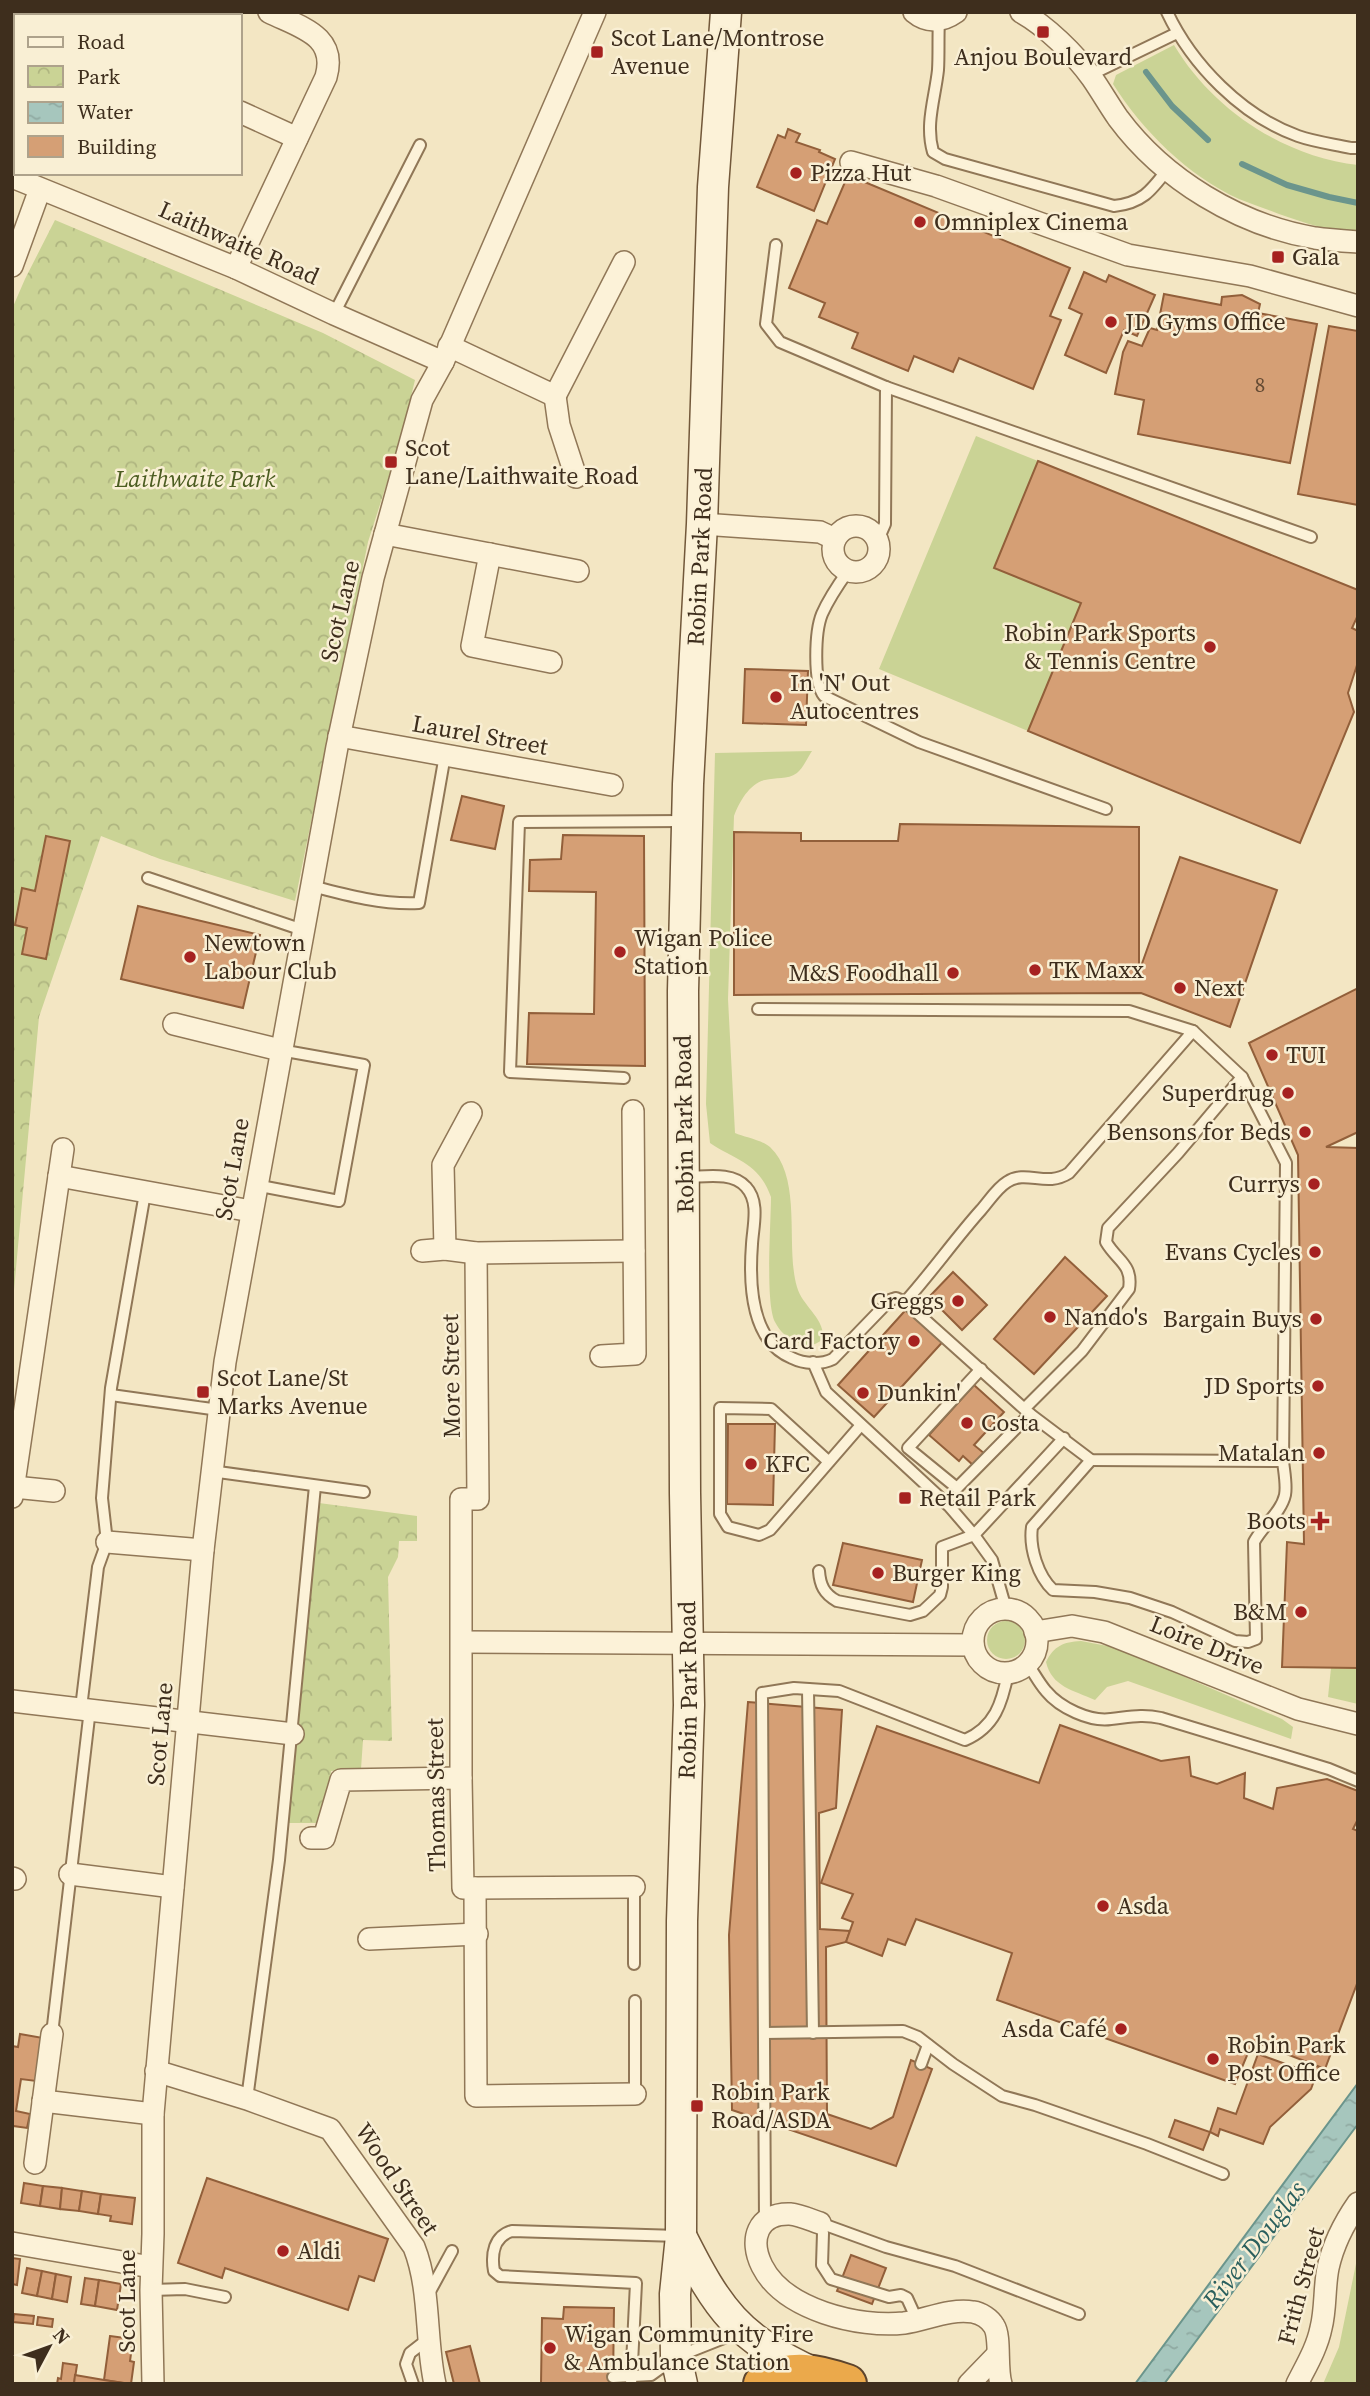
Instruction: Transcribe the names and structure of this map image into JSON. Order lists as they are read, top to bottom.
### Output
{
  "streets": {
    "street": [
      "Laithwaite Road",
      "Robin Park Road",
      "Scot Lane",
      "Laurel Street",
      "More Street",
      "Loire Drive",
      "Thomas Street",
      "Wood Street",
      "Frith Street"
    ]
  },
  "crossings": [
    ["Laithwaite Road", "Scot Lane"],
    ["Scot Lane", "Laurel Street"],
    ["Scot Lane", "Wood Street"],
    ["More Street", "Thomas Street"]
  ],
  "water": ["River Douglas"],
  "parks": ["Laithwaite Park"],
  "places": {
    "transit": [
      "Anjou Boulevard",
      "Scot Lane/Montrose Avenue",
      "Gala",
      "Scot Lane/Laithwaite Road",
      "Scot Lane/St Marks Avenue",
      "Retail Park",
      "Robin Park Road/ASDA"
    ],
    "other": [
      "Pizza Hut",
      "Omniplex Cinema",
      "JD Gyms Office",
      "Robin Park Sports & Tennis Centre",
      "In 'N' Out Autocentres",
      "Wigan Police Station",
      "Newtown Labour Club",
      "TK Maxx",
      "M&S Foodhall",
      "Next",
      "TUI",
      "Superdrug",
      "Bensons for Beds",
      "Currys",
      "Evans Cycles",
      "Greggs",
      "Nando's",
      "Bargain Buys",
      "Card Factory",
      "JD Sports",
      "Dunkin'",
      "Costa",
      "Matalan",
      "KFC",
      "Burger King",
      "B&M",
      "Asda",
      "Asda Café",
      "Robin Park Post Office",
      "Aldi",
      "Wigan Community Fire & Ambulance Station"
    ],
    "health": ["Boots"]
  },
  "house_numbers": ["8"],
  "legend": [
    "Road",
    "Park",
    "Water",
    "Building"
  ],
  "north": "top right"
}
